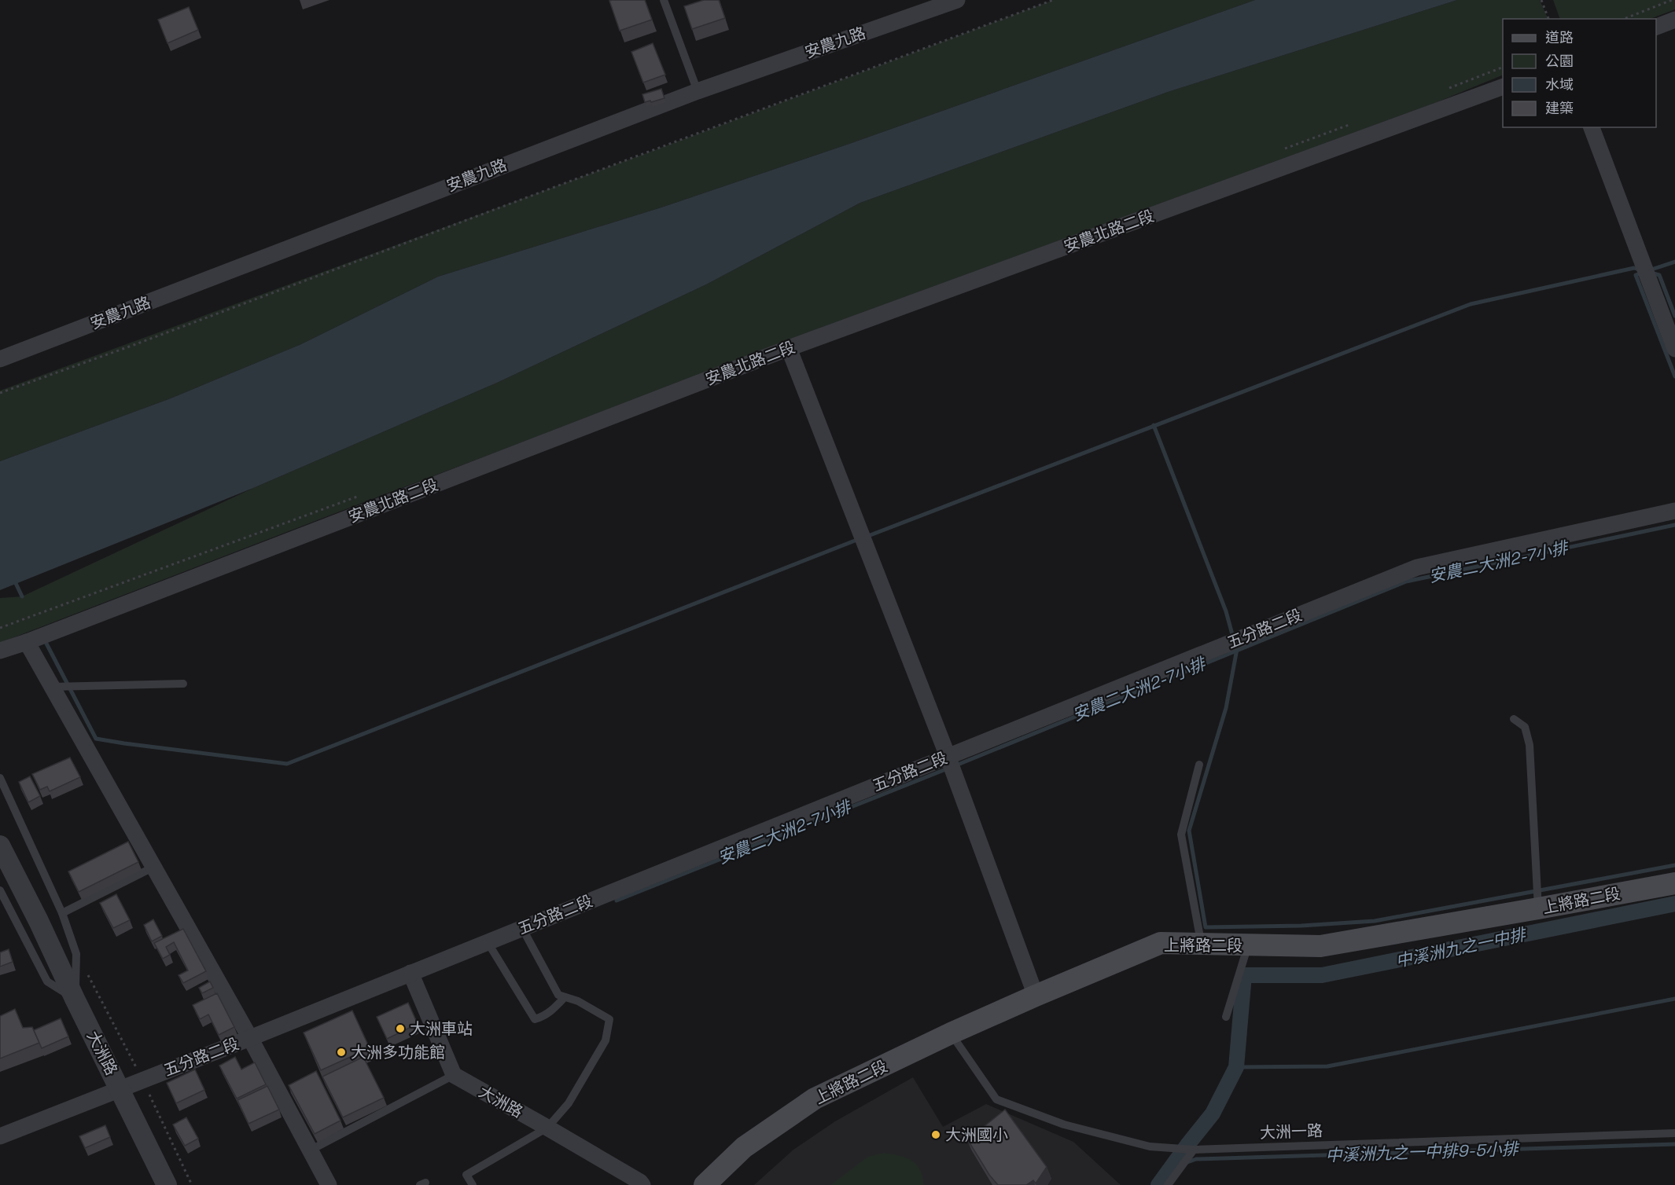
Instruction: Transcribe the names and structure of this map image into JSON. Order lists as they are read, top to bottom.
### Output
{
  "streets": {
    "main road": ["上將路二段"],
    "street": [
      "安農九路",
      "安農北路二段",
      "五分路二段",
      "大洲路"
    ],
    "lane": ["大洲一路"]
  },
  "crossings": [
    ["五分路二段", "大洲路"],
    ["上將路二段", "大洲一路"]
  ],
  "water": ["安農二大洲2-7小排", "中溪洲九之一中排", "中溪洲九之一中排9-5小排"],
  "places": ["大洲車站", "大洲多功能館", "大洲國小"],
  "legend": [
    "道路",
    "公園",
    "水域",
    "建築"
  ]
}
